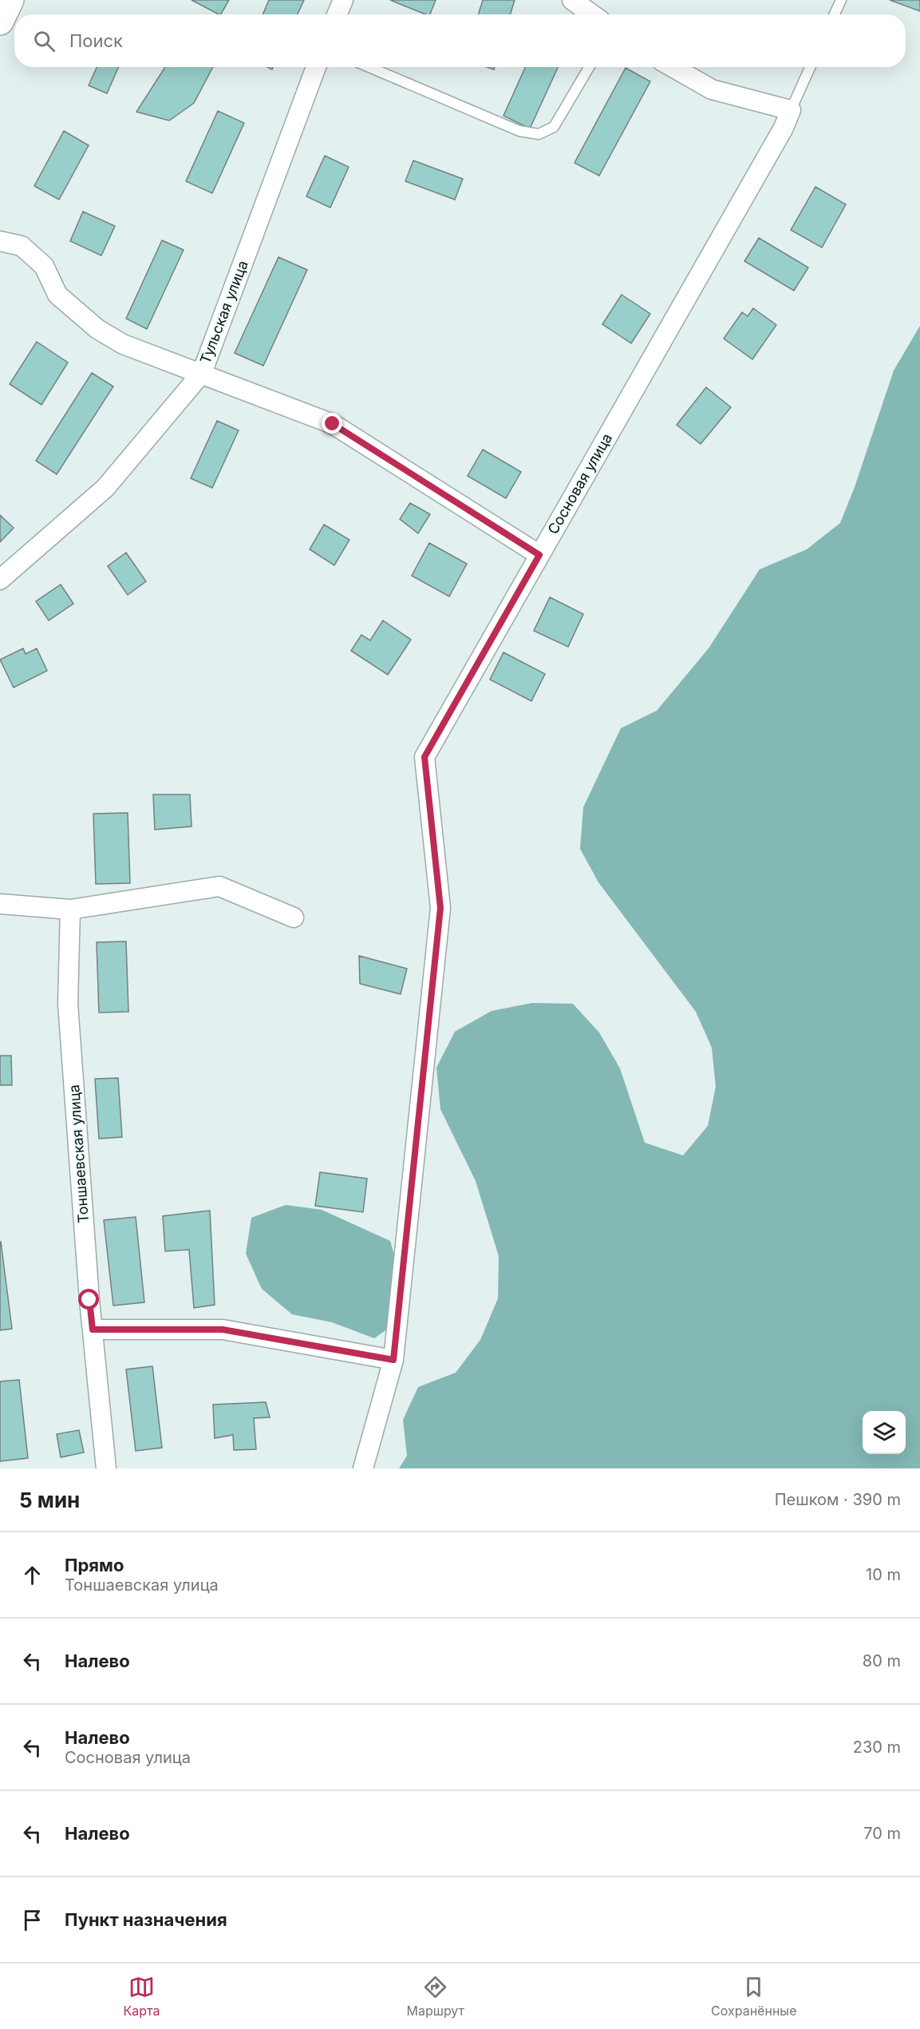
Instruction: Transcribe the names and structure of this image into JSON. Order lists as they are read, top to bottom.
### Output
{
  "streets": {
    "street": ["Тульская улица", "Сосновая улица", "Тоншаевская улица"]
  },
  "page": {
    "search": "Поиск",
    "heading": ["5 мин", "Пешком · 390 m"],
    "list": [
      ["Прямо", "Тоншаевская улица", "10 m"],
      ["Налево", "80 m"],
      ["Налево", "Сосновая улица", "230 m"],
      ["Налево", "70 m"],
      "Пункт назначения"
    ],
    "nav": ["Карта", "Маршрут", "Сохранённые"]
  }
}
